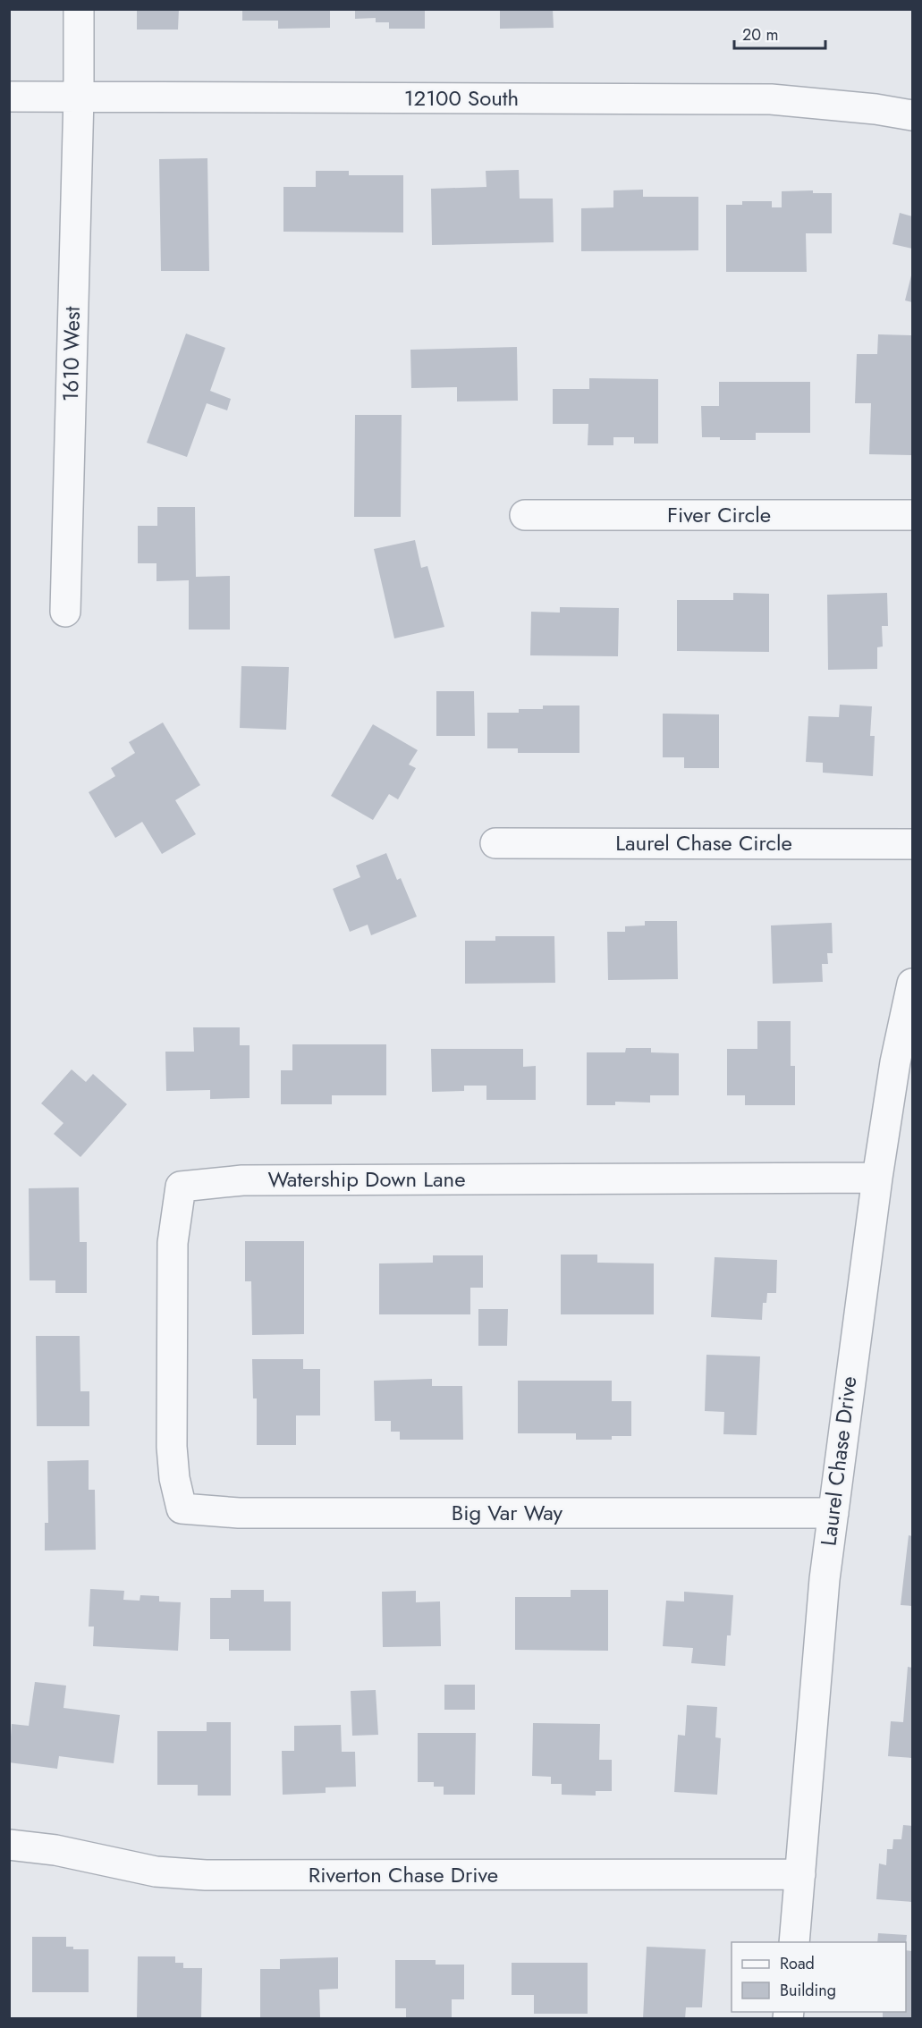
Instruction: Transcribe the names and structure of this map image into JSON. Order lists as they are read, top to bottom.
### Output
{
  "streets": {
    "street": [
      "12100 South",
      "1610 West",
      "Fiver Circle",
      "Laurel Chase Circle",
      "Watership Down Lane",
      "Laurel Chase Drive",
      "Big Var Way",
      "Riverton Chase Drive"
    ]
  },
  "crossings": [
    ["12100 South", "1610 West"],
    ["Watership Down Lane", "Laurel Chase Drive"],
    ["Watership Down Lane", "Big Var Way"],
    ["Laurel Chase Drive", "Big Var Way"],
    ["Laurel Chase Drive", "Riverton Chase Drive"]
  ],
  "legend": ["Road", "Building"],
  "scale_bar": "20 m"
}
